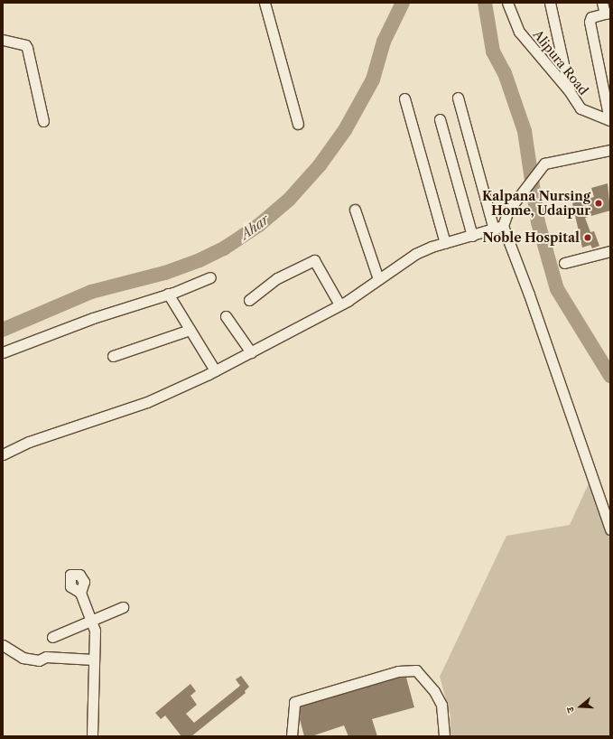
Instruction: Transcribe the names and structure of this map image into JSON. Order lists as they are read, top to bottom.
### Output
{
  "streets": {
    "street": ["Alipura Road"]
  },
  "water": ["Ahar"],
  "places": ["Kalpana Nursing Home, Udaipur", "Noble Hospital"],
  "north": "left"
}
